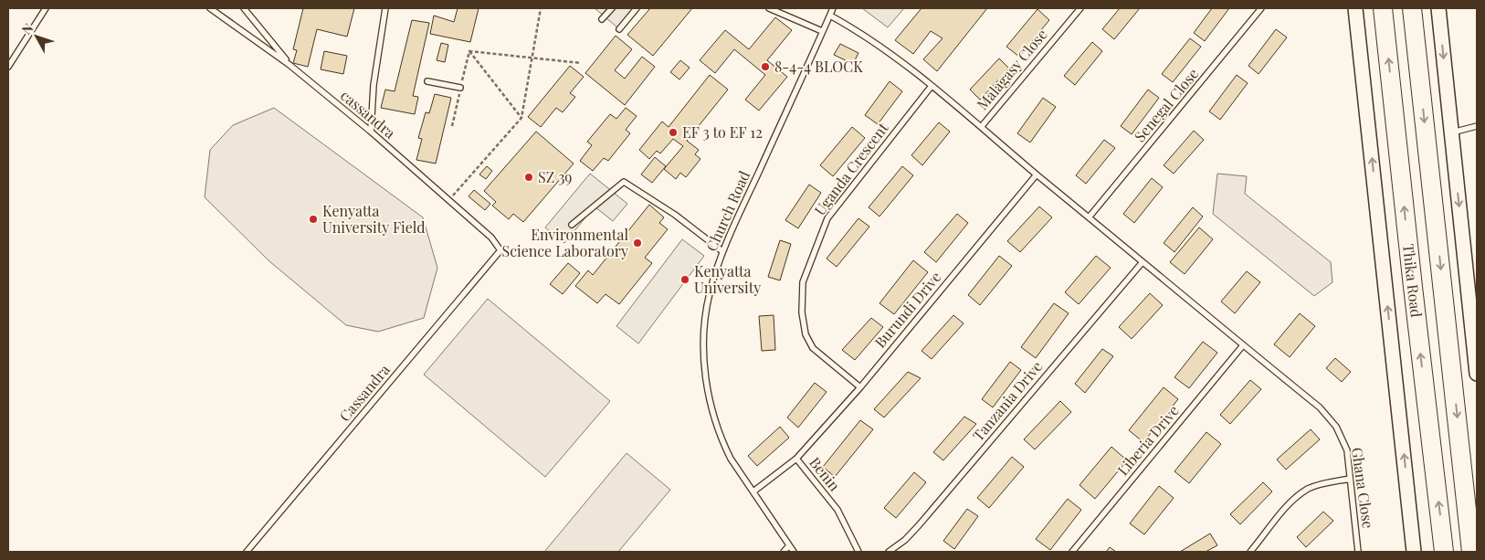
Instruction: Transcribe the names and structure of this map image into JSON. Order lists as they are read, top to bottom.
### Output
{
  "streets": {
    "highway": ["Thika Road"],
    "lane": [
      "Malagasy Close",
      "Senegal Close",
      "cassandra",
      "Uganda Crescent",
      "Church Road",
      "Burundi Drive",
      "Cassandra",
      "Tanzania Drive",
      "Liberia Drive",
      "Benin",
      "Ghana Close"
    ]
  },
  "crossings": [
    ["Malagasy Close", "Ghana Close"],
    ["Senegal Close", "Ghana Close"],
    ["cassandra", "Cassandra"],
    ["Uganda Crescent", "Burundi Drive"],
    ["Uganda Crescent", "Ghana Close"],
    ["Church Road", "Benin"],
    ["Church Road", "Ghana Close"],
    ["Burundi Drive", "Benin"],
    ["Burundi Drive", "Ghana Close"],
    ["Tanzania Drive", "Ghana Close"],
    ["Liberia Drive", "Ghana Close"]
  ],
  "places": [
    "8-4-4 BLOCK",
    "EF 3 to EF 12",
    "SZ 39",
    "Kenyatta University Field",
    "Environmental Science Laboratory",
    "Kenyatta University"
  ],
  "north": "top left"
}
